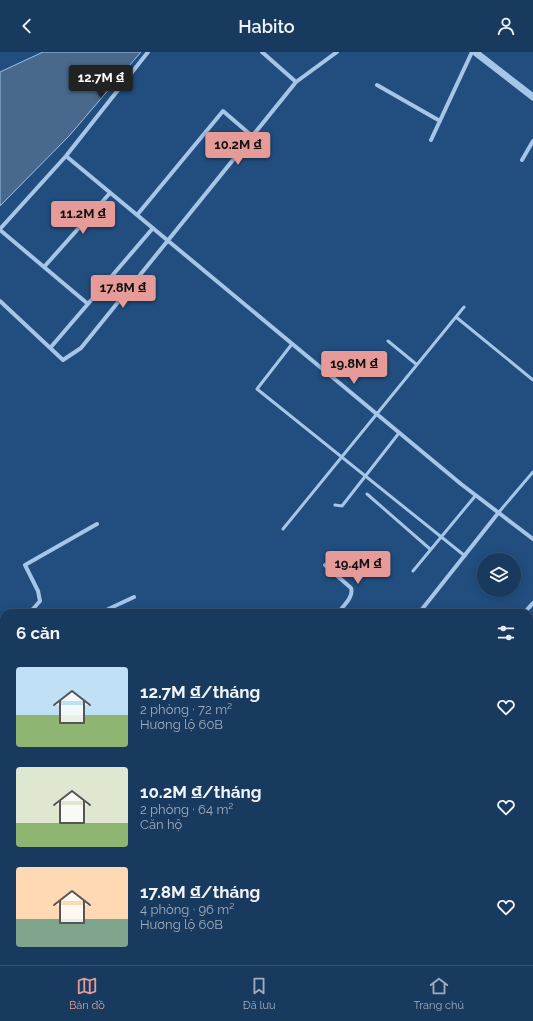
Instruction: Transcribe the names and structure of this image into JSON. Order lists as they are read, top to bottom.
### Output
{
  "page": {
    "header": "Habito",
    "price": [
      "12.7M ₫",
      "10.2M ₫",
      "11.2M ₫",
      "17.8M ₫",
      "19.8M ₫",
      "19.4M ₫"
    ],
    "heading": "6 căn",
    "list": [
      {
        "name": "12.7M ₫/tháng",
        "note": "2 phòng · 72 m² · Hương lộ 60B"
      },
      {
        "name": "10.2M ₫/tháng",
        "note": "2 phòng · 64 m² · Căn hộ"
      },
      {
        "name": "17.8M ₫/tháng",
        "note": "4 phòng · 96 m² · Hương lộ 60B"
      }
    ],
    "tabs": ["Bản đồ", "Đã lưu", "Trang chủ"]
  }
}
